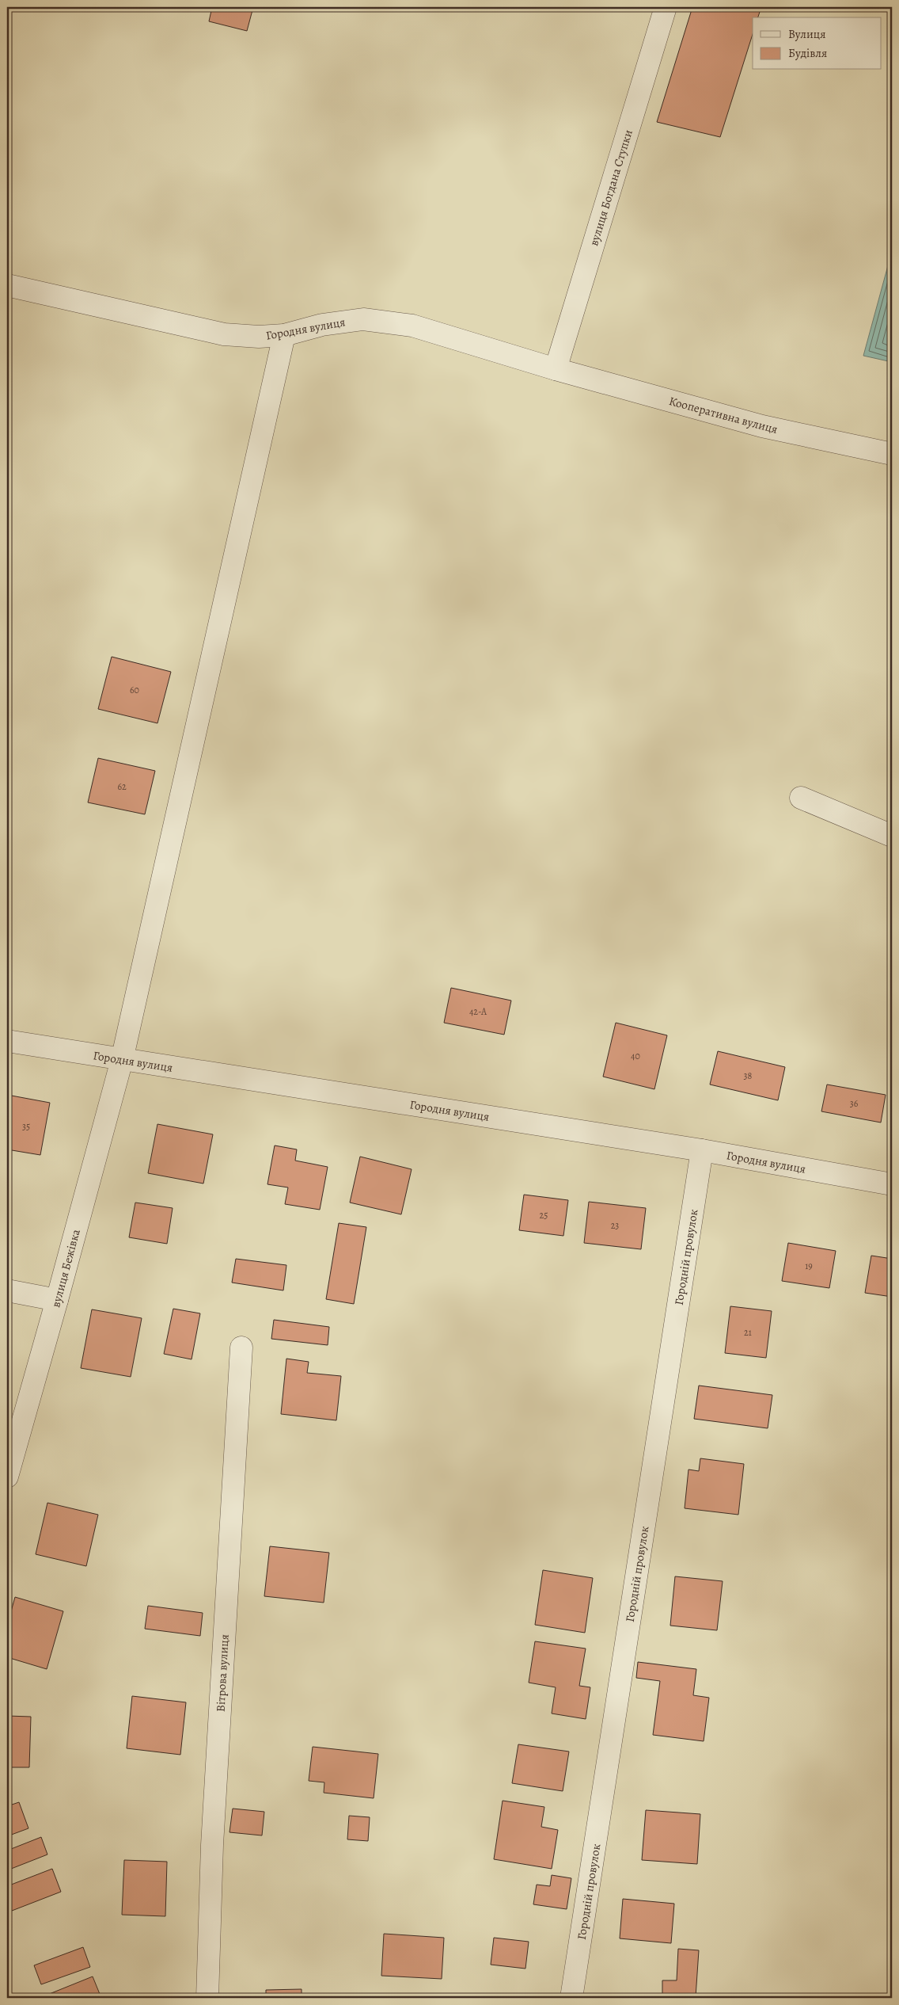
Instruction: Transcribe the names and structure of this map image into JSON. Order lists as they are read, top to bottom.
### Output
{
  "streets": {
    "street": [
      "вулиця Богдана Ступки",
      "Городня вулиця",
      "Кооперативна вулиця",
      "Городній провулок",
      "вулиця Бежівка",
      "Вітрова вулиця"
    ]
  },
  "crossings": [
    ["вулиця Богдана Ступки", "Городня вулиця"],
    ["вулиця Богдана Ступки", "Кооперативна вулиця"],
    ["Городня вулиця", "Кооперативна вулиця"],
    ["Городня вулиця", "Городній провулок"],
    ["Городня вулиця", "вулиця Бежівка"]
  ],
  "house_numbers": [
    "60",
    "62",
    "42-А",
    "40",
    "38",
    "36",
    "35",
    "25",
    "23",
    "19",
    "21"
  ],
  "legend": ["Вулиця", "Будівля"]
}
